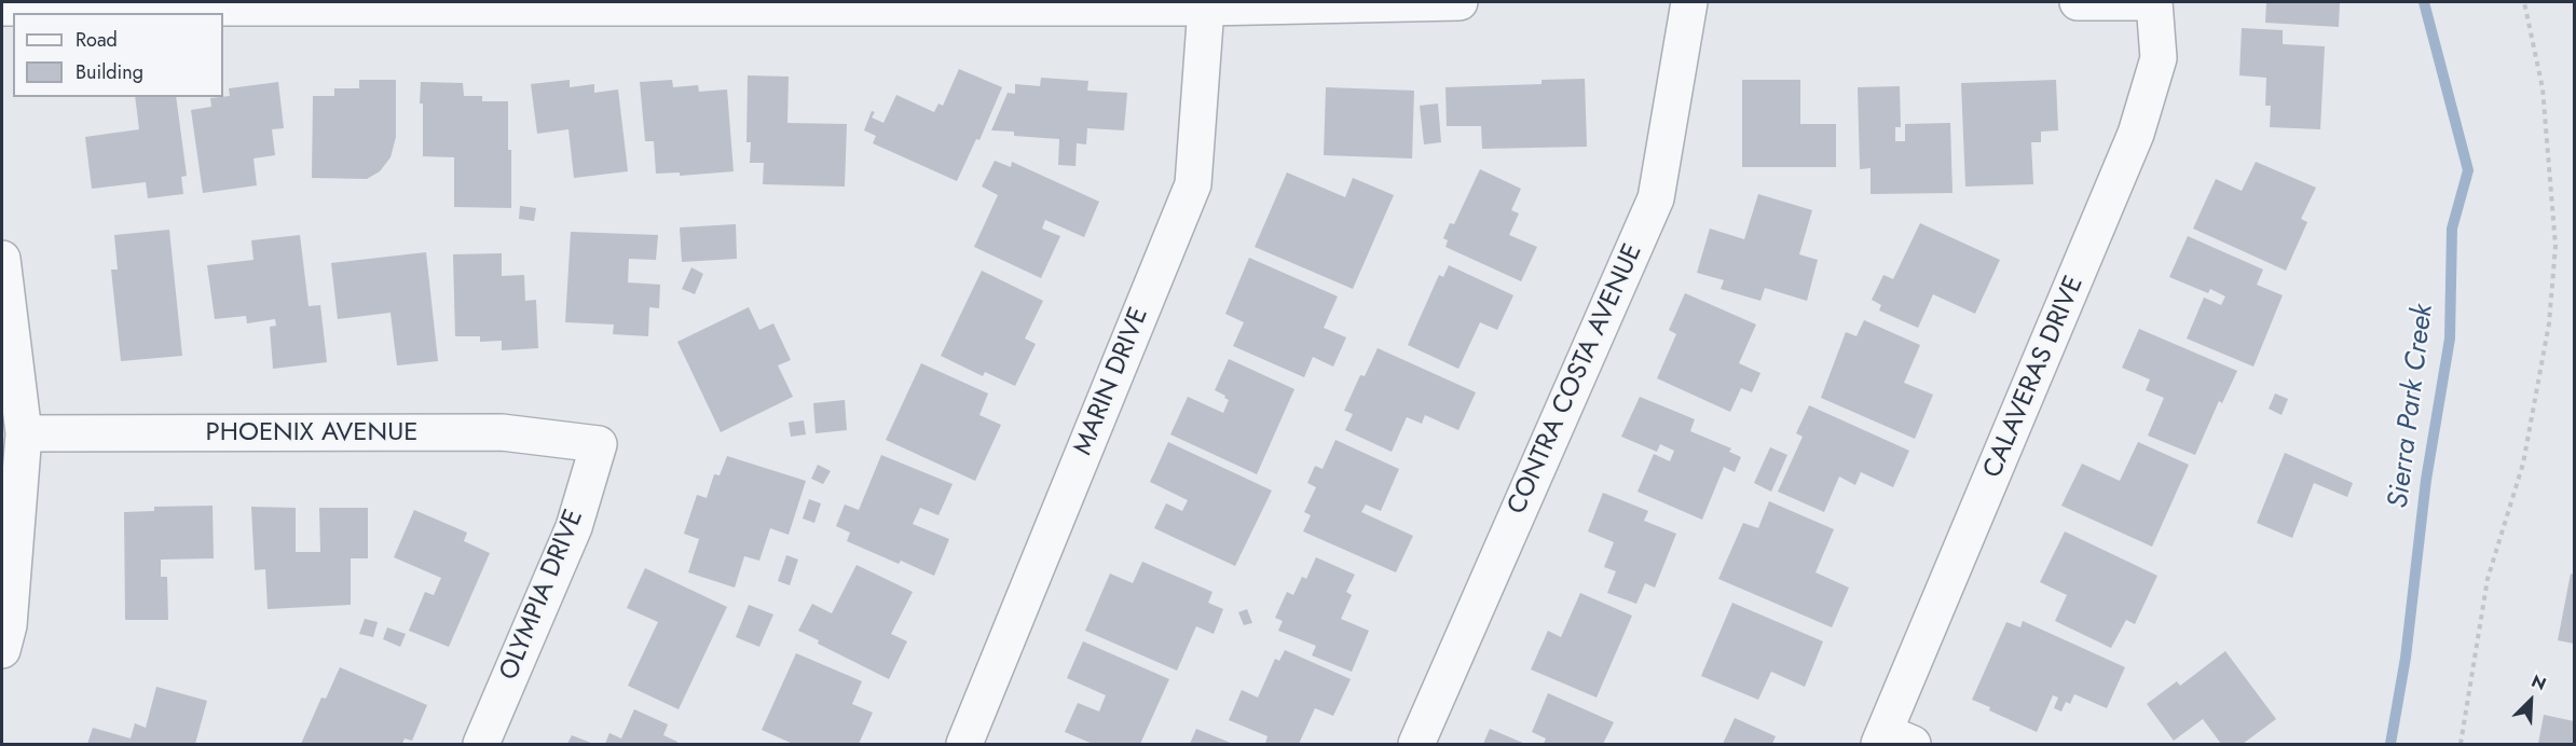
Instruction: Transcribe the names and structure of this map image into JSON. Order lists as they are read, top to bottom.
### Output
{
  "streets": {
    "street": [
      "CALAVERAS DRIVE",
      "CONTRA COSTA AVENUE",
      "MARIN DRIVE",
      "PHOENIX AVENUE",
      "OLYMPIA DRIVE"
    ]
  },
  "crossings": [
    ["PHOENIX AVENUE", "OLYMPIA DRIVE"]
  ],
  "water": ["Sierra Park Creek"],
  "legend": ["Road", "Building"],
  "north": "top right"
}
